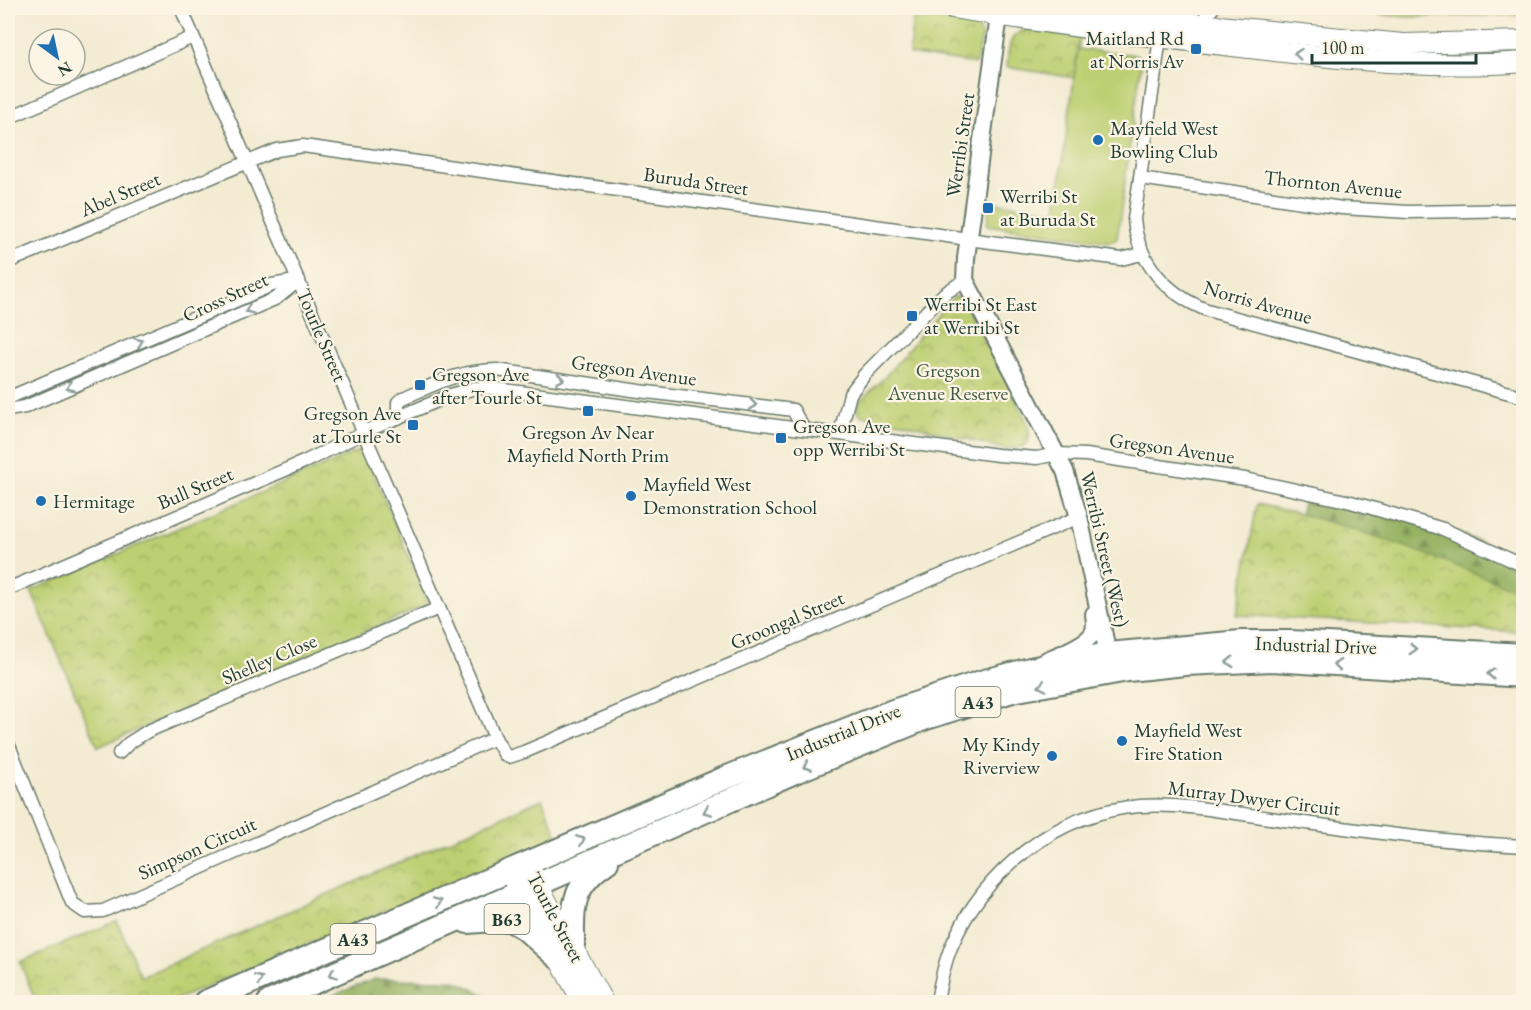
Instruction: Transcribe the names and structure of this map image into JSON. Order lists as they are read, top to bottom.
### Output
{
  "streets": {
    "highway": ["Industrial Drive", "A43", "B63"],
    "main road": ["Werribi Street", "Tourle Street", "Werribi Street (West)"],
    "street": [
      "Buruda Street",
      "Thornton Avenue",
      "Abel Street",
      "Cross Street",
      "Norris Avenue",
      "Gregson Avenue",
      "Bull Street",
      "Groongal Street",
      "Shelley Close",
      "Murray Dwyer Circuit",
      "Simpson Circuit"
    ]
  },
  "crossings": [
    ["Werribi Street", "Buruda Street"],
    ["Werribi Street", "Werribi Street (West)"],
    ["Buruda Street", "Abel Street"],
    ["Buruda Street", "Norris Avenue"],
    ["Buruda Street", "Tourle Street"],
    ["Thornton Avenue", "Norris Avenue"],
    ["Abel Street", "Tourle Street"],
    ["Cross Street", "Tourle Street"],
    ["Tourle Street", "Gregson Avenue"],
    ["Tourle Street", "Bull Street"],
    ["Tourle Street", "Groongal Street"],
    ["Tourle Street", "Industrial Drive"],
    ["Tourle Street", "Shelley Close"],
    ["Tourle Street", "Simpson Circuit"],
    ["Tourle Street", "B63"],
    ["Gregson Avenue", "Bull Street"],
    ["Gregson Avenue", "Werribi Street (West)"],
    ["Werribi Street (West)", "Groongal Street"],
    ["Werribi Street (West)", "Industrial Drive"],
    ["Industrial Drive", "B63"]
  ],
  "parks": ["Gregson Avenue Reserve"],
  "places": {
    "transit": [
      "Maitland Rd at Norris Av",
      "Werribi St at Buruda St",
      "Werribi St East at Werribi St",
      "Gregson Ave after Tourle St",
      "Gregson Av Near Mayfield North Prim",
      "Gregson Ave at Tourle St",
      "Gregson Ave opp Werribi St"
    ],
    "other": [
      "Mayfield West Bowling Club",
      "Mayfield West Demonstration School",
      "Hermitage",
      "Mayfield West Fire Station",
      "My Kindy Riverview"
    ]
  },
  "scale_bar": "100 m",
  "north": "bottom right"
}
